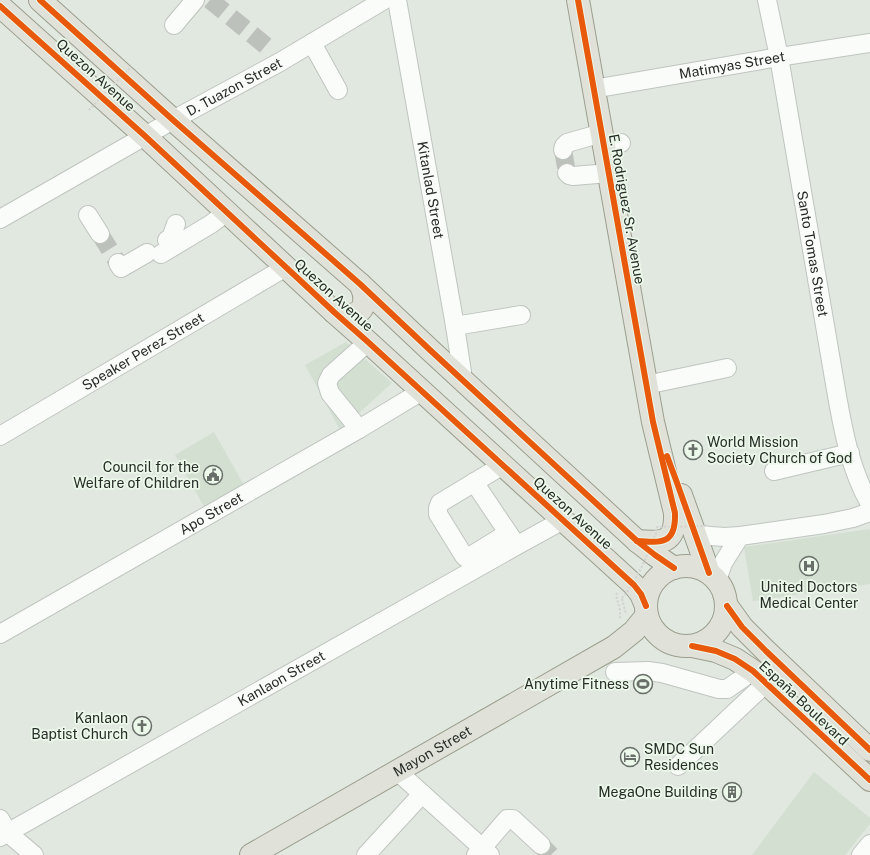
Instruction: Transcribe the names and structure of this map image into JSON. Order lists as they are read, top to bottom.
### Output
{
  "streets": {
    "main road": [
      "Quezon Avenue",
      "E. Rodriguez Sr. Avenue",
      "España Boulevard",
      "Mayon Street"
    ],
    "street": [
      "Matimyas Street",
      "D. Tuazon Street",
      "Kitanlad Street",
      "Santo Tomas Street",
      "Speaker Perez Street",
      "Apo Street",
      "Kanlaon Street"
    ]
  },
  "crossings": [
    ["Matimyas Street", "E. Rodriguez Sr. Avenue"],
    ["Matimyas Street", "Santo Tomas Street"],
    ["Quezon Avenue", "D. Tuazon Street"],
    ["Quezon Avenue", "Kitanlad Street"],
    ["Quezon Avenue", "E. Rodriguez Sr. Avenue"],
    ["Quezon Avenue", "Speaker Perez Street"],
    ["Quezon Avenue", "Apo Street"],
    ["Quezon Avenue", "Kanlaon Street"],
    ["Quezon Avenue", "España Boulevard"],
    ["Quezon Avenue", "Mayon Street"],
    ["E. Rodriguez Sr. Avenue", "España Boulevard"],
    ["E. Rodriguez Sr. Avenue", "Mayon Street"],
    ["España Boulevard", "Mayon Street"]
  ],
  "places": {
    "church": ["World Mission Society Church of God", "Kanlaon Baptist Church"],
    "public building": ["Council for the Welfare of Children"],
    "hospital": ["United Doctors Medical Center"],
    "sports": ["Anytime Fitness"],
    "hotel": ["SMDC Sun Residences"],
    "building": ["MegaOne Building"]
  }
}
